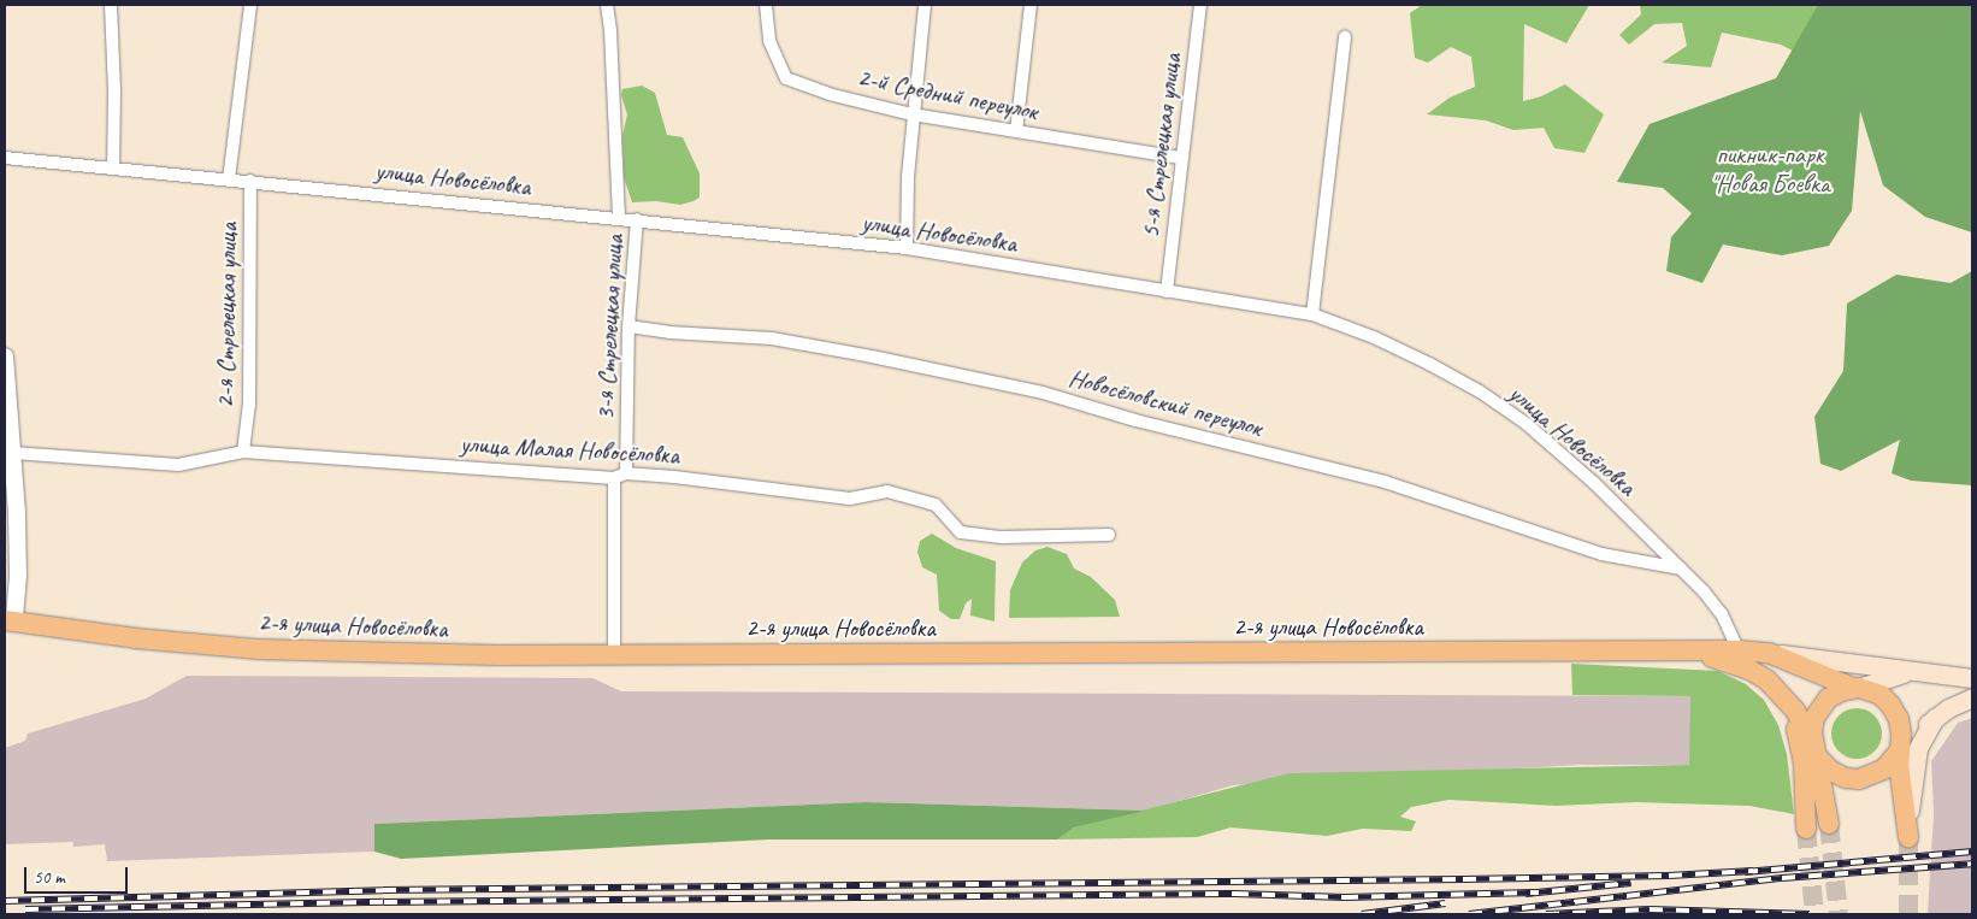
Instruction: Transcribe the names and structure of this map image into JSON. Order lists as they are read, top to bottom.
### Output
{
  "streets": {
    "main road": ["2-я улица Новосёловка"],
    "street": [
      "2-й Средний переулок",
      "5-я Стрелецкая улица",
      "улица Новосёловка",
      "2-я Стрелецкая улица",
      "3-я Стрелецкая улица",
      "Новосёловский переулок",
      "улица Малая Новосёловка"
    ]
  },
  "crossings": [
    ["2-й Средний переулок", "5-я Стрелецкая улица"],
    ["5-я Стрелецкая улица", "улица Новосёловка"],
    ["улица Новосёловка", "2-я Стрелецкая улица"],
    ["улица Новосёловка", "3-я Стрелецкая улица"],
    ["улица Новосёловка", "Новосёловский переулок"],
    ["улица Новосёловка", "2-я улица Новосёловка"],
    ["2-я Стрелецкая улица", "улица Малая Новосёловка"],
    ["3-я Стрелецкая улица", "Новосёловский переулок"],
    ["3-я Стрелецкая улица", "улица Малая Новосёловка"],
    ["3-я Стрелецкая улица", "2-я улица Новосёловка"]
  ],
  "parks": ["пикник-парк \"Новая Боевка"],
  "scale_bar": "50 m"
}
